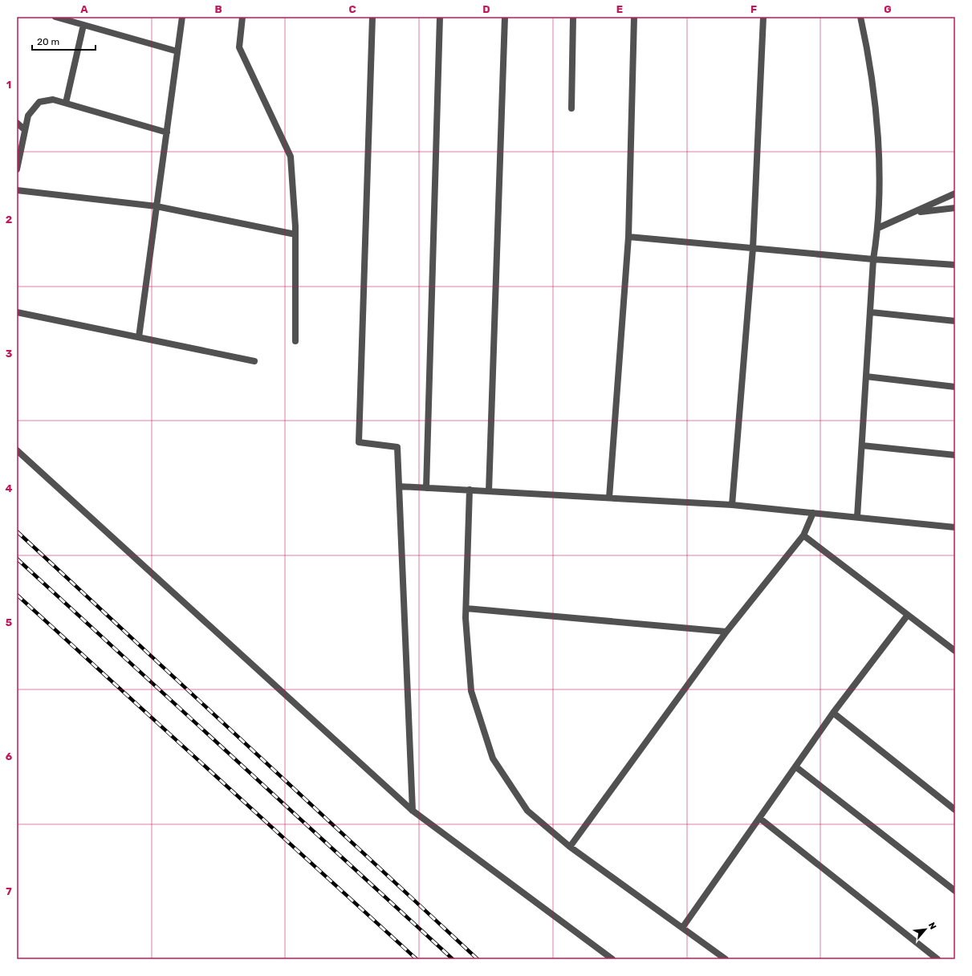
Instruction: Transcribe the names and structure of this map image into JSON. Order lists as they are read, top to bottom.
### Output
{
  "scale_bar": "20 m",
  "north": "top right",
  "grid": {
    "columns": [
      "A",
      "B",
      "C",
      "D",
      "E",
      "F",
      "G"
    ],
    "rows": [
      "1",
      "2",
      "3",
      "4",
      "5",
      "6",
      "7"
    ]
  }
}
